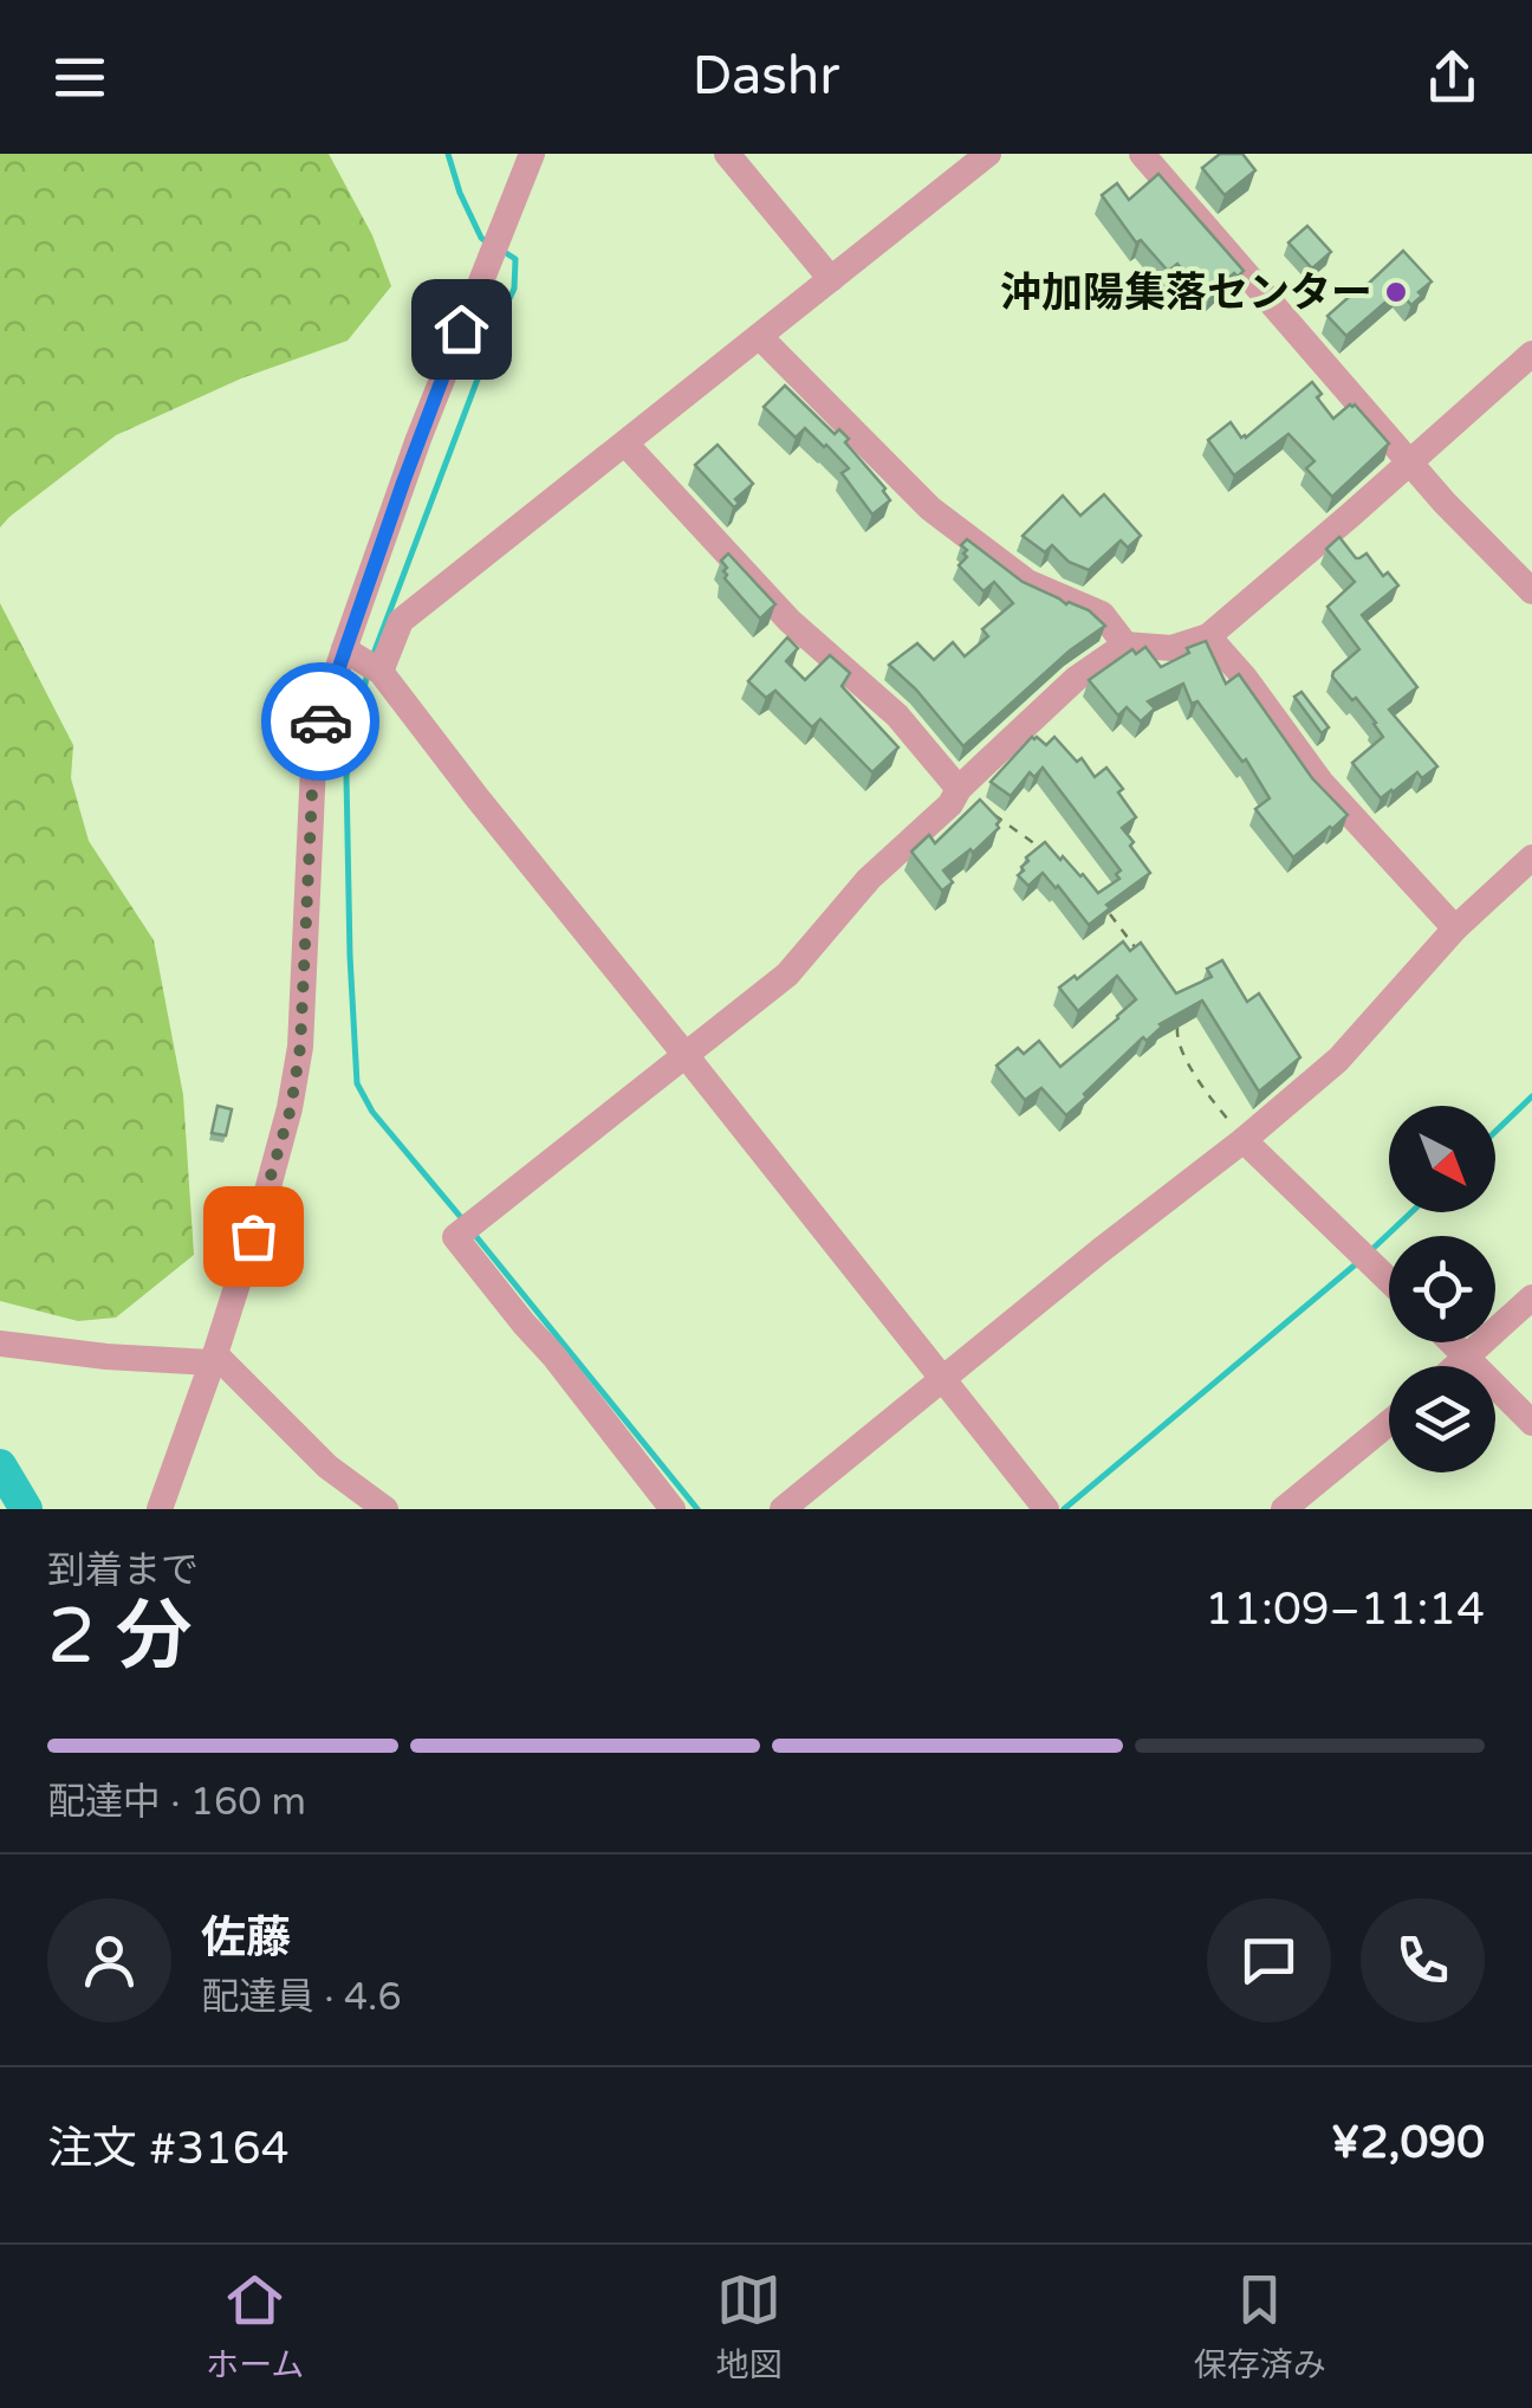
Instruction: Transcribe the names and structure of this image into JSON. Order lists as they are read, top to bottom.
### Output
{
  "places": ["沖加陽集落センター"],
  "north": "bottom right",
  "page": {
    "header": "Dashr",
    "heading": ["2 分", "到着まで", "11:09–11:14"],
    "panel": [
      "佐藤",
      "配達員 · 4.6",
      "注文 #3164",
      "¥2,090"
    ],
    "bar": "配達中 · 160 m",
    "tabs": ["ホーム", "地図", "保存済み"]
  }
}
